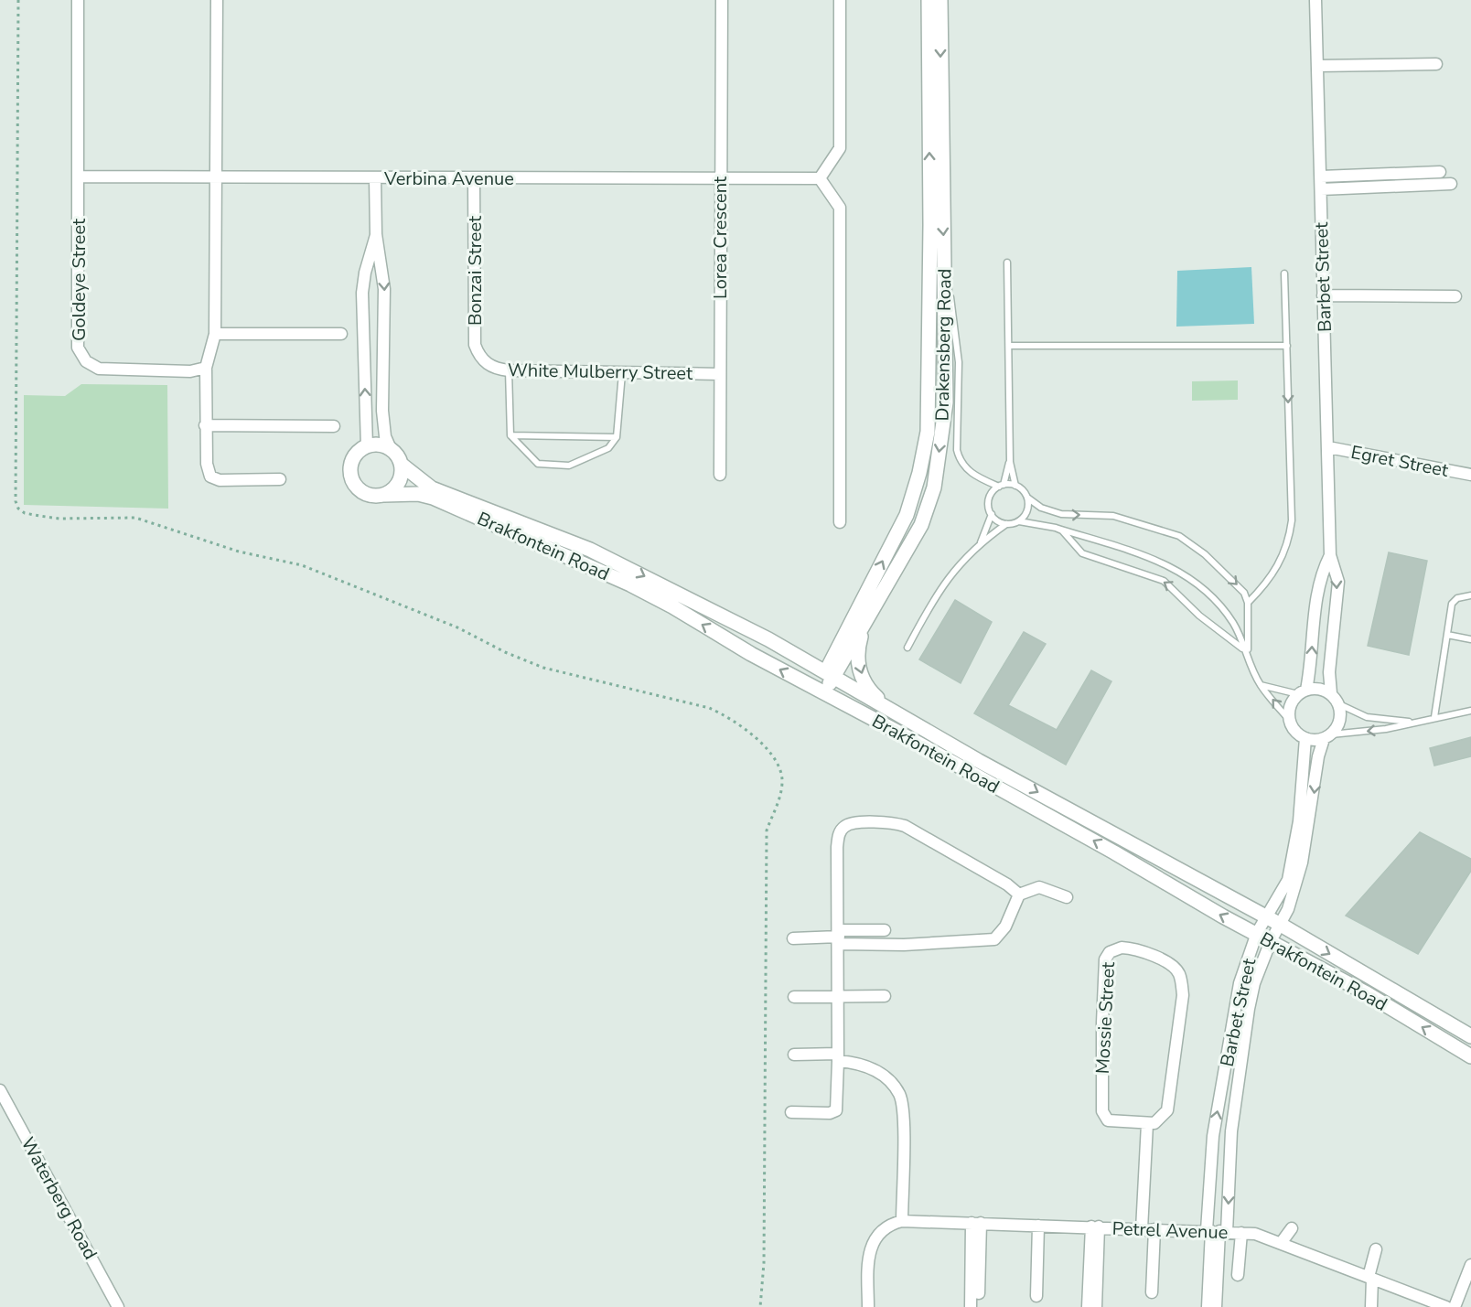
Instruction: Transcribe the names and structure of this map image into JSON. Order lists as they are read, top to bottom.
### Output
{
  "streets": {
    "street": [
      "Verbina Avenue",
      "Lorea Crescent",
      "Bonzai Street",
      "Barbet Street",
      "Goldeye Street",
      "Drakensberg Road",
      "White Mulberry Street",
      "Egret Street",
      "Brakfontein Road",
      "Mossie Street",
      "Waterberg Road",
      "Petrel Avenue"
    ]
  },
  "crossings": [
    ["Verbina Avenue", "Lorea Crescent"],
    ["Verbina Avenue", "Bonzai Street"],
    ["Verbina Avenue", "Goldeye Street"],
    ["Lorea Crescent", "White Mulberry Street"],
    ["Bonzai Street", "White Mulberry Street"],
    ["Barbet Street", "Egret Street"],
    ["Barbet Street", "Brakfontein Road"],
    ["Barbet Street", "Petrel Avenue"],
    ["Drakensberg Road", "Brakfontein Road"]
  ]
}
